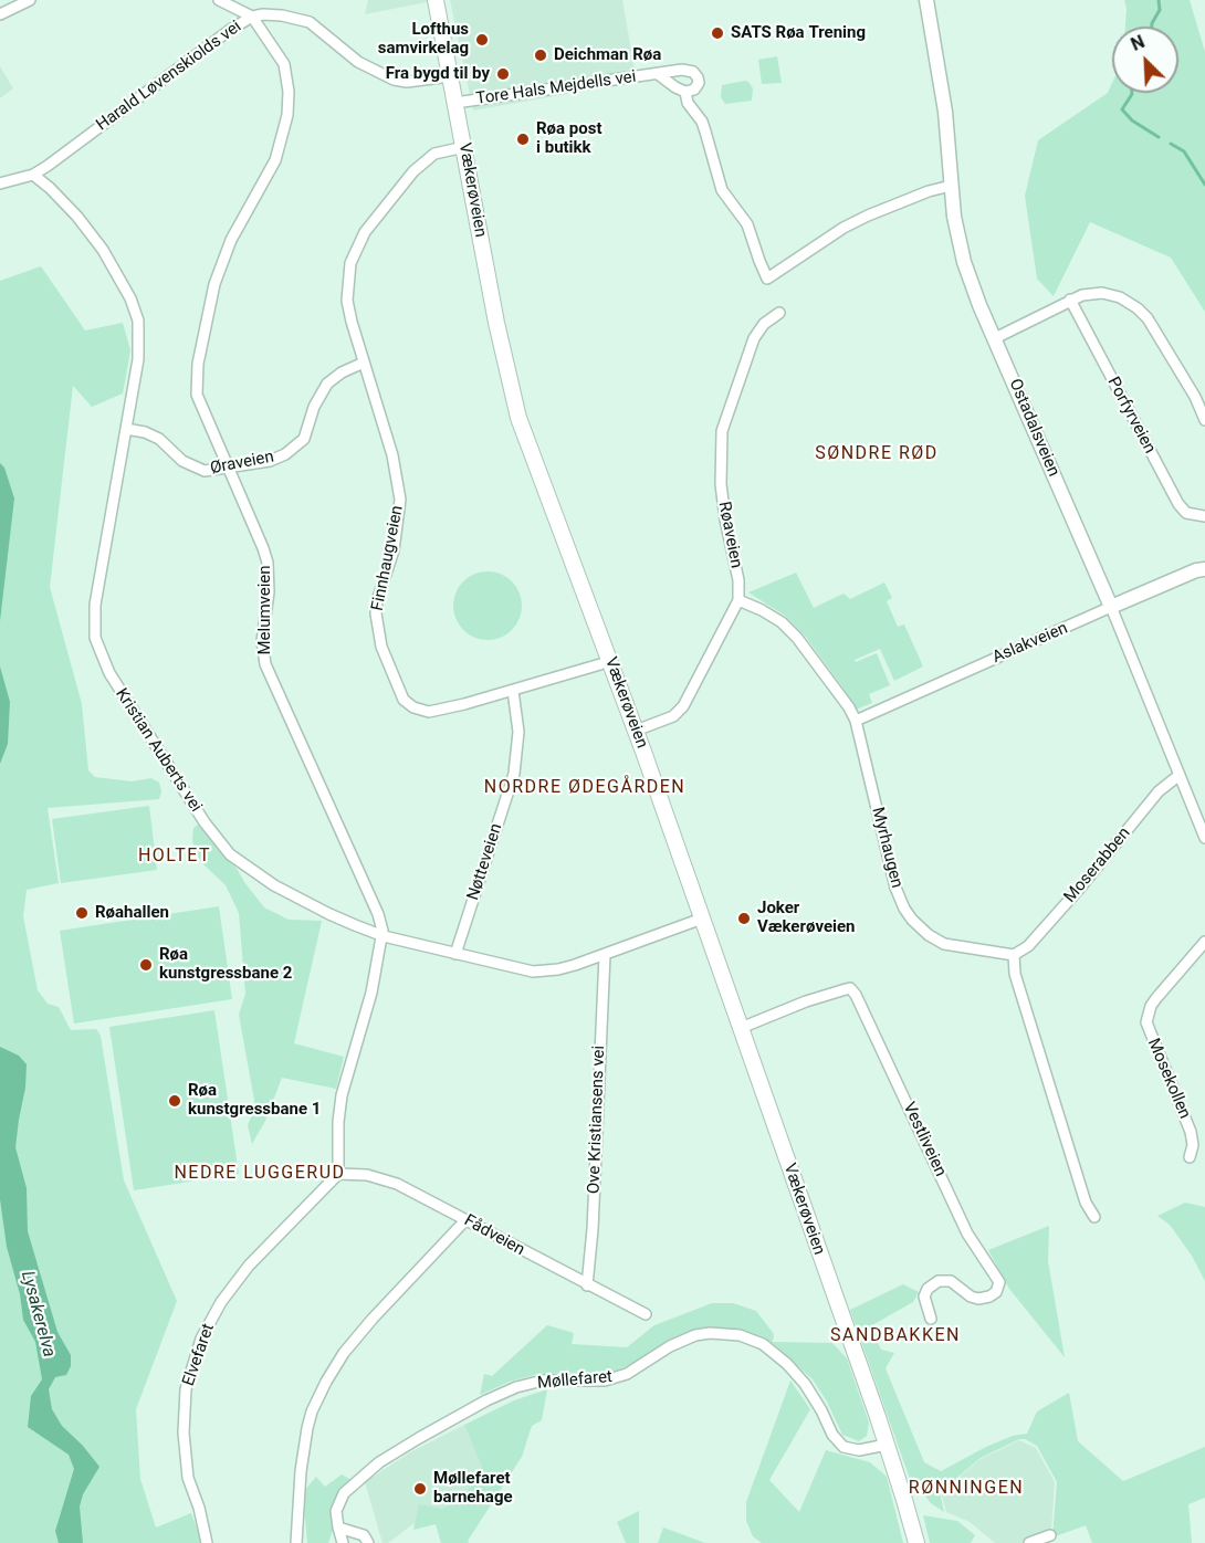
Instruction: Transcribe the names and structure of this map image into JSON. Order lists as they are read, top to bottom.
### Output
{
  "streets": {
    "main road": ["Vækerøveien"],
    "street": [
      "Harald Løvenskiolds vei",
      "Tore Hals Mejdells vei",
      "Porfyrveien",
      "Ostadalsveien",
      "Øraveien",
      "Røaveien",
      "Finnhaugveien",
      "Melumveien",
      "Aslakveien",
      "Kristian Auberts vei",
      "Myrhaugen",
      "Nøtteveien",
      "Moserabben",
      "Mosekollen",
      "Ove Kristiansens vei",
      "Vestliveien",
      "Fådveien",
      "Elvefaret",
      "Møllefaret"
    ]
  },
  "crossings": [
    ["Harald Løvenskiolds vei", "Vækerøveien"],
    ["Harald Løvenskiolds vei", "Melumveien"],
    ["Harald Løvenskiolds vei", "Kristian Auberts vei"],
    ["Tore Hals Mejdells vei", "Vækerøveien"],
    ["Vækerøveien", "Finnhaugveien"],
    ["Vækerøveien", "Kristian Auberts vei"],
    ["Vækerøveien", "Vestliveien"],
    ["Vækerøveien", "Møllefaret"],
    ["Ostadalsveien", "Aslakveien"],
    ["Ostadalsveien", "Moserabben"],
    ["Øraveien", "Finnhaugveien"],
    ["Øraveien", "Melumveien"],
    ["Øraveien", "Kristian Auberts vei"],
    ["Røaveien", "Myrhaugen"],
    ["Finnhaugveien", "Nøtteveien"],
    ["Melumveien", "Kristian Auberts vei"],
    ["Melumveien", "Fådveien"],
    ["Melumveien", "Elvefaret"],
    ["Aslakveien", "Myrhaugen"],
    ["Kristian Auberts vei", "Nøtteveien"],
    ["Kristian Auberts vei", "Ove Kristiansens vei"],
    ["Myrhaugen", "Moserabben"],
    ["Ove Kristiansens vei", "Fådveien"],
    ["Fådveien", "Elvefaret"]
  ],
  "districts": [
    "SØNDRE RØD",
    "NORDRE ØDEGÅRDEN",
    "HOLTET",
    "NEDRE LUGGERUD",
    "SANDBAKKEN",
    "RØNNINGEN"
  ],
  "water": ["Lysakerelva"],
  "places": [
    "SATS Røa Trening",
    "Lofthus samvirkelag",
    "Deichman Røa",
    "Fra bygd til by",
    "Røa post i butikk",
    "Røahallen",
    "Joker Vækerøveien",
    "Røa kunstgressbane 2",
    "Røa kunstgressbane 1",
    "Møllefaret barnehage"
  ],
  "north": "top left"
}
